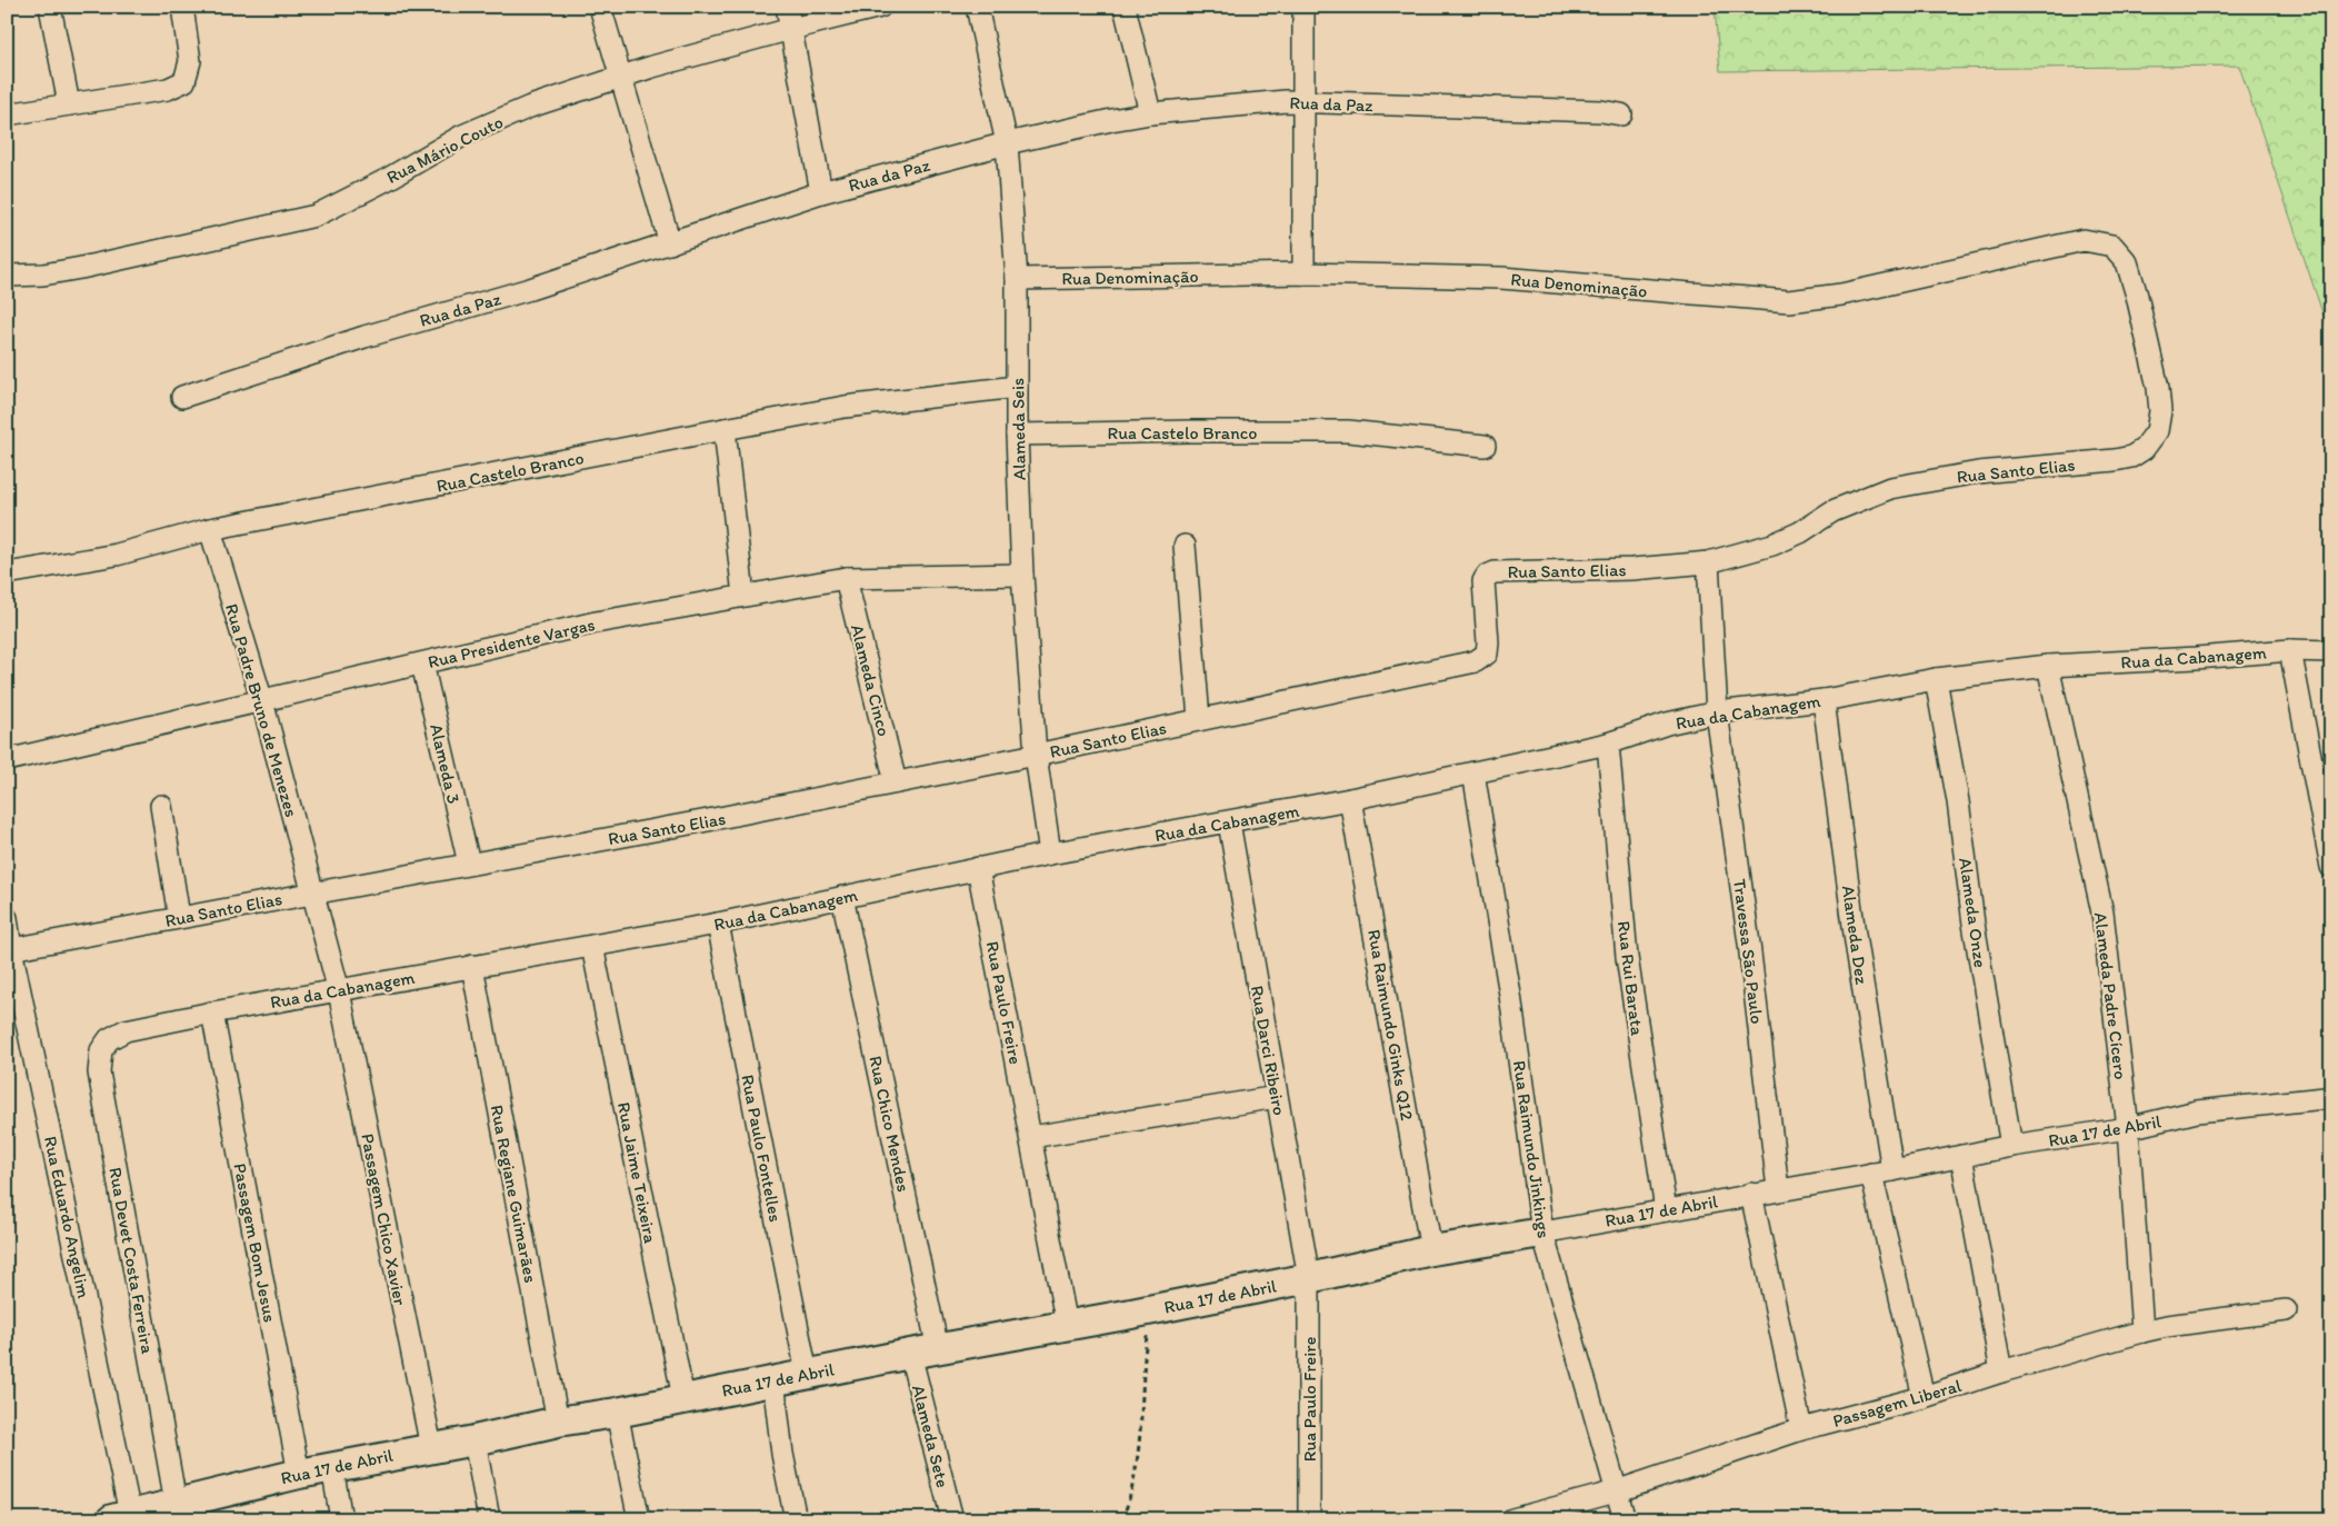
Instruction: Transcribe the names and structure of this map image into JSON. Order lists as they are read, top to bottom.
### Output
{
  "streets": {
    "street": [
      "Rua da Paz",
      "Rua Mário Couto",
      "Rua Denominação",
      "Alameda Seis",
      "Rua Castelo Branco",
      "Rua Santo Elias",
      "Rua Presidente Vargas",
      "Rua da Cabanagem",
      "Alameda Cinco",
      "Rua Padre Bruno de Menezes",
      "Alameda 3",
      "Alameda Onze",
      "Alameda Dez",
      "Travessa São Paulo",
      "Rua Rui Barata",
      "Alameda Padre Cícero",
      "Rua Paulo Freire",
      "Rua Raimundo Ginks Q12",
      "Rua Darci Ribeiro",
      "Rua Chico Mendes",
      "Rua 17 de Abril",
      "Rua Paulo Fontelles",
      "Rua Raimundo Jinkings",
      "Rua Jaime Teixeira",
      "Rua Regiane Guimarães",
      "Rua Eduardo Angelim",
      "Passagem Chico Xavier",
      "Passagem Bom Jesus",
      "Rua Devet Costa Ferreira",
      "Passagem Liberal",
      "Alameda Sete"
    ]
  },
  "crossings": [
    ["Rua da Paz", "Alameda Seis"],
    ["Rua Denominação", "Alameda Seis"],
    ["Rua Denominação", "Rua Santo Elias"],
    ["Alameda Seis", "Rua Castelo Branco"],
    ["Alameda Seis", "Rua Santo Elias"],
    ["Alameda Seis", "Rua Presidente Vargas"],
    ["Alameda Seis", "Rua da Cabanagem"],
    ["Rua Castelo Branco", "Rua Padre Bruno de Menezes"],
    ["Rua Santo Elias", "Alameda Cinco"],
    ["Rua Santo Elias", "Rua Padre Bruno de Menezes"],
    ["Rua Santo Elias", "Alameda 3"],
    ["Rua Santo Elias", "Travessa São Paulo"],
    ["Rua Santo Elias", "Rua Eduardo Angelim"],
    ["Rua Presidente Vargas", "Alameda Cinco"],
    ["Rua Presidente Vargas", "Rua Padre Bruno de Menezes"],
    ["Rua Presidente Vargas", "Alameda 3"],
    ["Rua da Cabanagem", "Rua Padre Bruno de Menezes"],
    ["Rua da Cabanagem", "Alameda Onze"],
    ["Rua da Cabanagem", "Alameda Dez"],
    ["Rua da Cabanagem", "Travessa São Paulo"],
    ["Rua da Cabanagem", "Rua Rui Barata"],
    ["Rua da Cabanagem", "Alameda Padre Cícero"],
    ["Rua da Cabanagem", "Rua Paulo Freire"],
    ["Rua da Cabanagem", "Rua Raimundo Ginks Q12"],
    ["Rua da Cabanagem", "Rua Darci Ribeiro"],
    ["Rua da Cabanagem", "Rua Chico Mendes"],
    ["Rua da Cabanagem", "Rua Paulo Fontelles"],
    ["Rua da Cabanagem", "Rua Raimundo Jinkings"],
    ["Rua da Cabanagem", "Rua Jaime Teixeira"],
    ["Rua da Cabanagem", "Rua Regiane Guimarães"],
    ["Rua da Cabanagem", "Passagem Chico Xavier"],
    ["Rua da Cabanagem", "Passagem Bom Jesus"],
    ["Rua da Cabanagem", "Rua Devet Costa Ferreira"],
    ["Rua Padre Bruno de Menezes", "Passagem Chico Xavier"],
    ["Alameda Onze", "Rua 17 de Abril"],
    ["Alameda Dez", "Rua 17 de Abril"],
    ["Alameda Dez", "Passagem Liberal"],
    ["Travessa São Paulo", "Rua 17 de Abril"],
    ["Rua Rui Barata", "Rua 17 de Abril"],
    ["Alameda Padre Cícero", "Rua 17 de Abril"],
    ["Alameda Padre Cícero", "Passagem Liberal"],
    ["Rua Paulo Freire", "Rua Darci Ribeiro"],
    ["Rua Paulo Freire", "Rua 17 de Abril"],
    ["Rua Raimundo Ginks Q12", "Rua 17 de Abril"],
    ["Rua Darci Ribeiro", "Rua 17 de Abril"],
    ["Rua Chico Mendes", "Rua 17 de Abril"],
    ["Rua Chico Mendes", "Alameda Sete"],
    ["Rua 17 de Abril", "Rua Paulo Fontelles"],
    ["Rua 17 de Abril", "Rua Raimundo Jinkings"],
    ["Rua 17 de Abril", "Rua Jaime Teixeira"],
    ["Rua 17 de Abril", "Rua Regiane Guimarães"],
    ["Rua 17 de Abril", "Rua Eduardo Angelim"],
    ["Rua 17 de Abril", "Passagem Chico Xavier"],
    ["Rua 17 de Abril", "Passagem Bom Jesus"],
    ["Rua 17 de Abril", "Rua Devet Costa Ferreira"],
    ["Rua 17 de Abril", "Alameda Sete"],
    ["Rua Raimundo Jinkings", "Passagem Liberal"]
  ]
}
